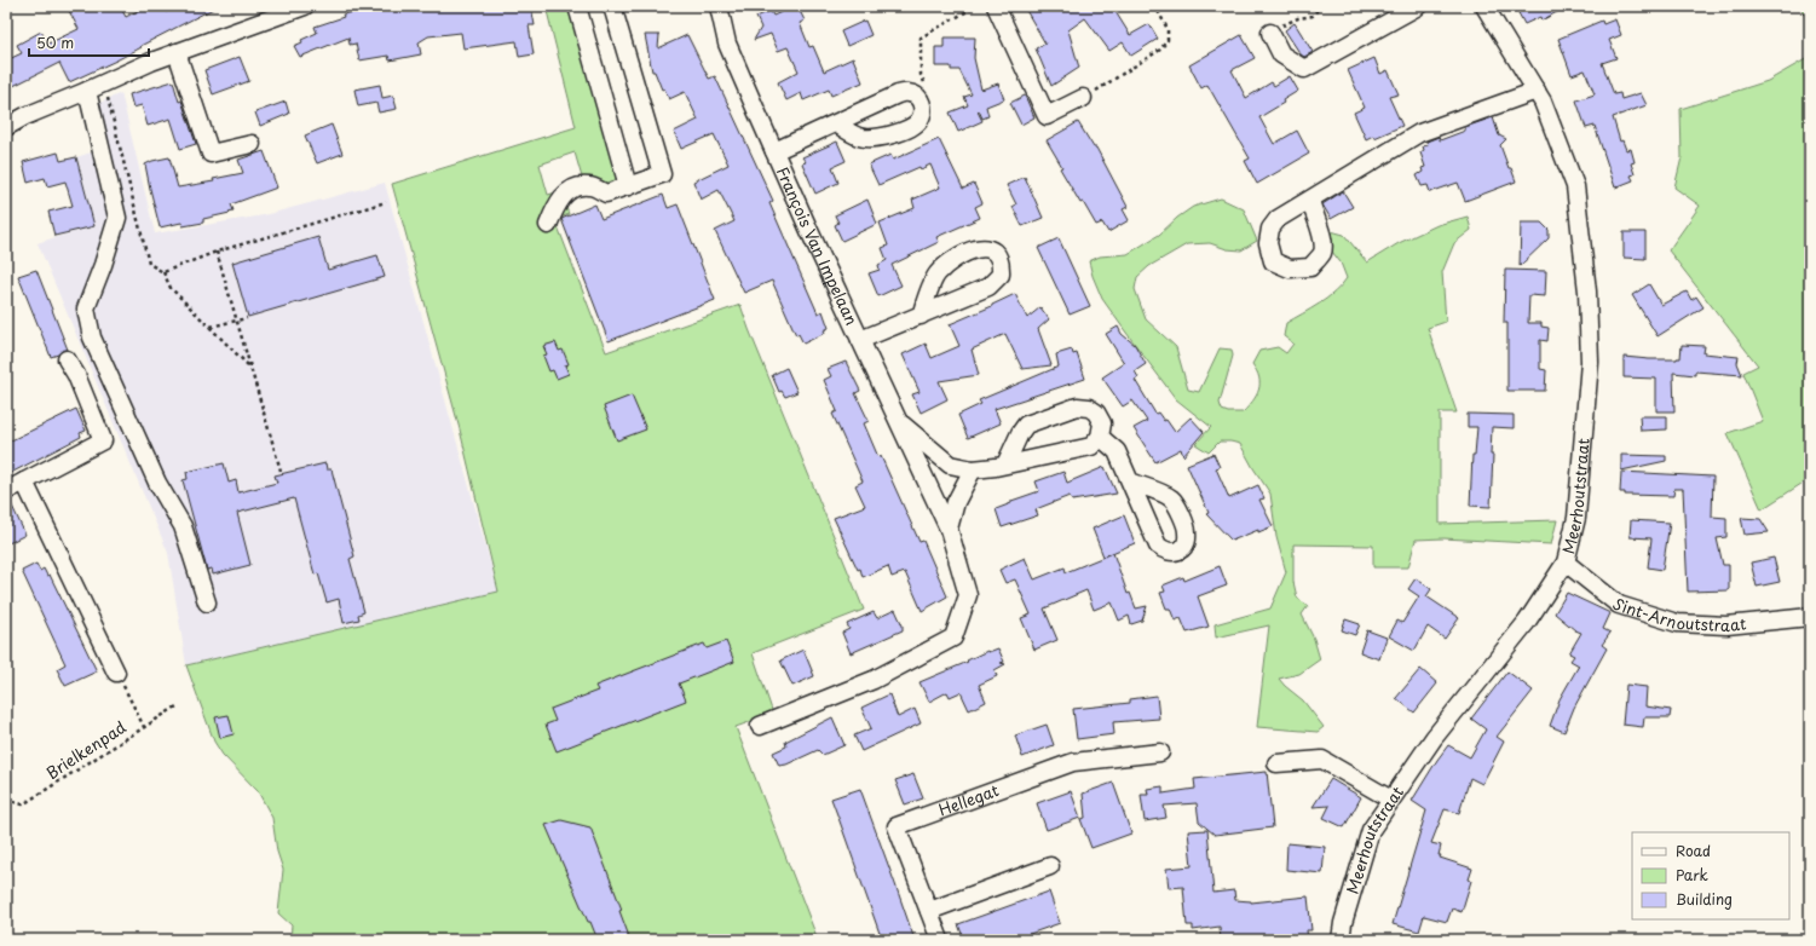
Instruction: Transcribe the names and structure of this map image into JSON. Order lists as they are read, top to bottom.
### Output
{
  "streets": {
    "street": [
      "François Van Impelaan",
      "Meerhoutstraat",
      "Sint-Arnoutstraat",
      "Hellegat"
    ],
    "path": ["Brielkenpad"]
  },
  "crossings": [
    ["Meerhoutstraat", "Sint-Arnoutstraat"]
  ],
  "legend": ["Road", "Park", "Building"],
  "scale_bar": "50 m"
}
